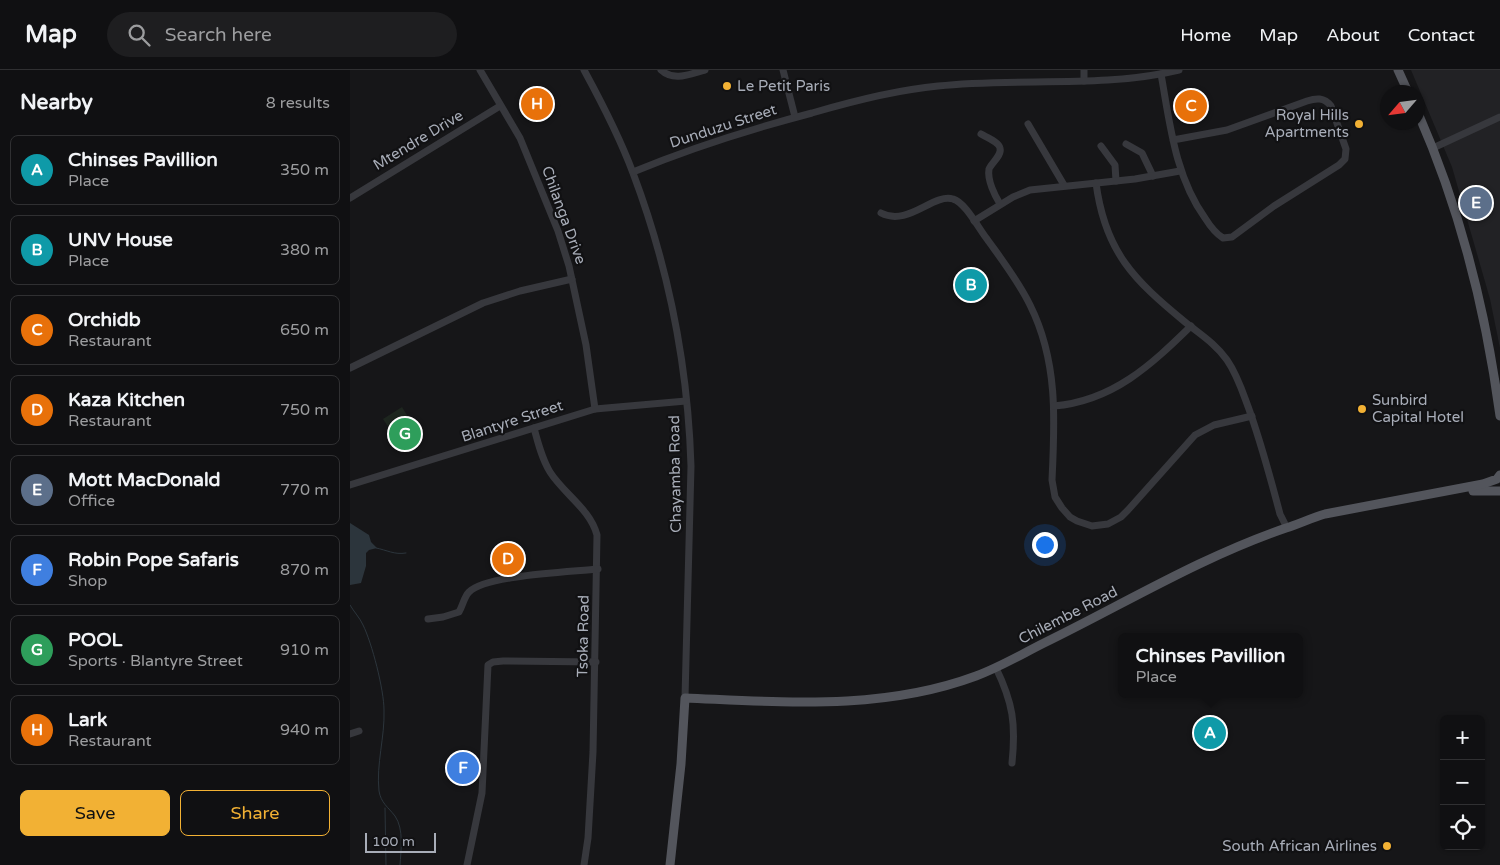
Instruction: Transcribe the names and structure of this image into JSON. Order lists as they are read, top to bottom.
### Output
{
  "streets": {
    "main road": ["Chayamba Road", "Chilembe Road"],
    "street": [
      "Dunduzu Street",
      "Mtendre Drive",
      "Chilanga Drive",
      "Blantyre Street",
      "Tsoka Road"
    ]
  },
  "crossings": [
    ["Dunduzu Street", "Chayamba Road"],
    ["Mtendre Drive", "Chilanga Drive"],
    ["Chilanga Drive", "Blantyre Street"],
    ["Blantyre Street", "Chayamba Road"],
    ["Blantyre Street", "Tsoka Road"],
    ["Chayamba Road", "Chilembe Road"]
  ],
  "places": [
    "Le Petit Paris",
    "Royal Hills Apartments",
    "Sunbird Capital Hotel",
    "South African Airlines"
  ],
  "scale_bar": "100 m",
  "north": "bottom left",
  "page": {
    "header": "Map",
    "search": "Search here",
    "nav": [
      "Home",
      "Map",
      "About",
      "Contact"
    ],
    "heading": ["Nearby", "8 results"],
    "pins": [
      "H",
      "C",
      "E",
      "B",
      "G",
      "D",
      "A",
      "F"
    ],
    "list": [
      {
        "mark": "A",
        "name": "Chinses Pavillion",
        "note": "Place",
        "value": "350 m"
      },
      {
        "mark": "B",
        "name": "UNV House",
        "note": "Place",
        "value": "380 m"
      },
      {
        "mark": "C",
        "name": "Orchidb",
        "note": "Restaurant",
        "value": "650 m"
      },
      {
        "mark": "D",
        "name": "Kaza Kitchen",
        "note": "Restaurant",
        "value": "750 m"
      },
      {
        "mark": "E",
        "name": "Mott MacDonald",
        "note": "Office",
        "value": "770 m"
      },
      {
        "mark": "F",
        "name": "Robin Pope Safaris",
        "note": "Shop",
        "value": "870 m"
      },
      {
        "mark": "G",
        "name": "POOL",
        "note": "Sports · Blantyre Street",
        "value": "910 m"
      },
      {
        "mark": "H",
        "name": "Lark",
        "note": "Restaurant",
        "value": "940 m"
      }
    ],
    "popup": ["Chinses Pavillion", "Place"],
    "map_buttons": ["+", "−"],
    "buttons": ["Save", "Share"],
    "scale": "100 m"
  }
}
